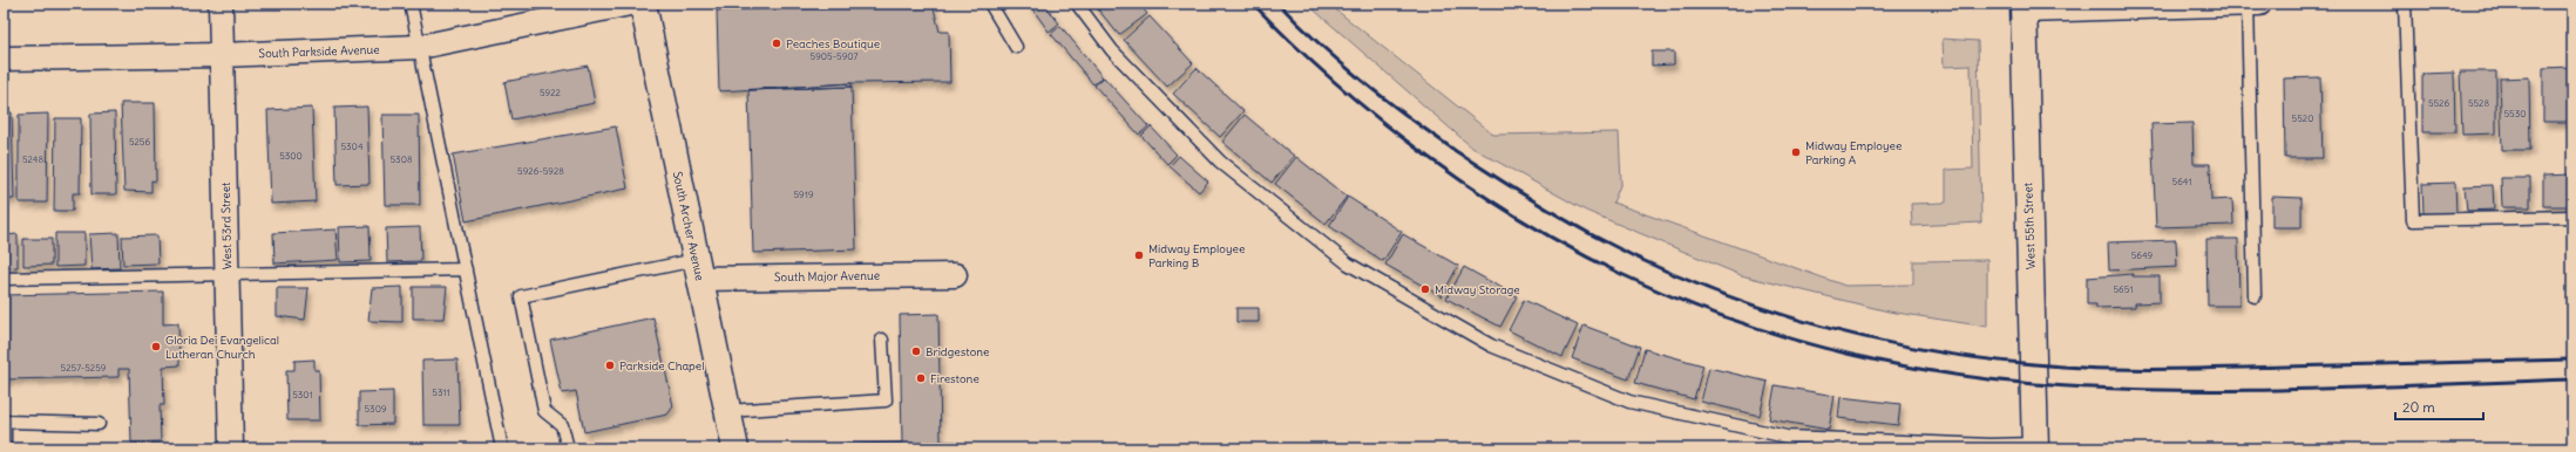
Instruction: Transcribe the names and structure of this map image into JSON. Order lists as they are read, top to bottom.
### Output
{
  "streets": {
    "main road": ["South Archer Avenue", "West 55th Street"],
    "street": ["South Parkside Avenue", "West 53rd Street", "South Major Avenue"]
  },
  "crossings": [
    ["South Parkside Avenue", "West 53rd Street"],
    ["South Archer Avenue", "South Major Avenue"]
  ],
  "places": [
    "Peaches Boutique",
    "Midway Employee Parking A",
    "Midway Employee Parking B",
    "Midway Storage",
    "Gloria Dei Evangelical Lutheran Church",
    "Bridgestone",
    "Parkside Chapel",
    "Firestone"
  ],
  "house_numbers": [
    "5905-5907",
    "5922",
    "5526",
    "5528",
    "5530",
    "5520",
    "5256",
    "5304",
    "5300",
    "5248",
    "5308",
    "5926-5928",
    "5641",
    "5919",
    "5649",
    "5651",
    "5257-5259",
    "5311",
    "5301",
    "5309"
  ],
  "scale_bar": "20 m"
}
